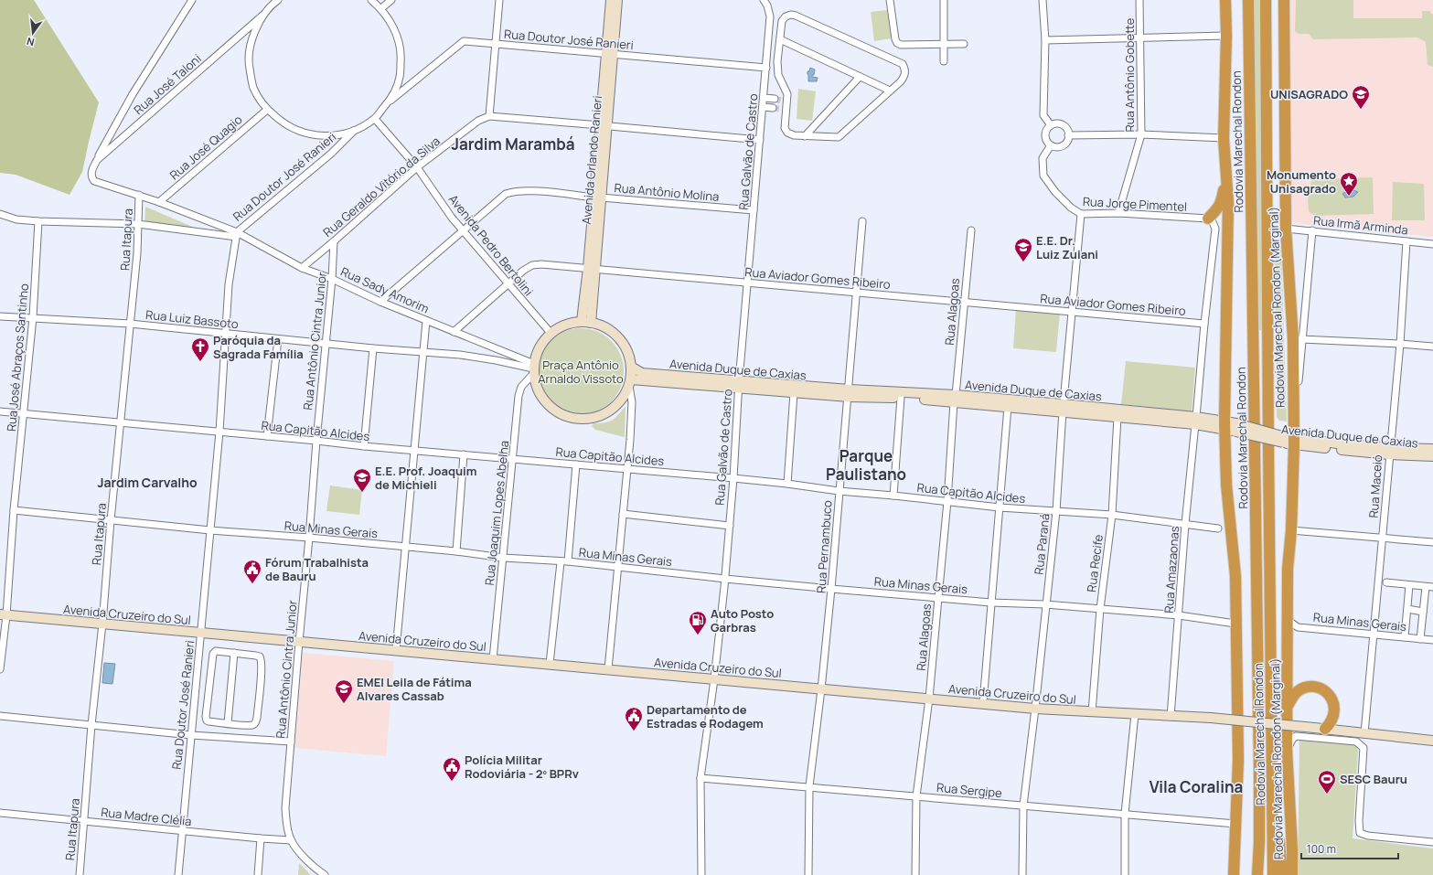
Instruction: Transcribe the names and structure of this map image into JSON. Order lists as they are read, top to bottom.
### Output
{
  "streets": {
    "highway": ["Rodovia Marechal Rondon", "Rodovia Marechal Rondon (Marginal)"],
    "main road": ["Avenida Orlando Ranieri", "Avenida Duque de Caxias", "Avenida Cruzeiro do Sul"],
    "street": [
      "Rua Doutor José Ranieri",
      "Rua Antônio Gobette",
      "Rua José Taloni",
      "Rua José Quagio",
      "Rua Galvão de Castro",
      "Rua Geraldo Vitório da Silva",
      "Rua Antônio Molina",
      "Rua Jorge Pimentel",
      "Rua Irmã Arminda",
      "Rua Itapura",
      "Avenida Pedro Bertolini",
      "Rua Aviador Gomes Ribeiro",
      "Rua Sady Amorim",
      "Rua Alagoas",
      "Rua Luiz Bassoto",
      "Rua Antônio Cintra Junior",
      "Rua José Abraços Santinho",
      "Rua Capitão Alcides",
      "Rua Maceió",
      "Rua Joaquim Lopes Abelha",
      "Rua Minas Gerais",
      "Rua Paraná",
      "Rua Pernambuco",
      "Rua Recife",
      "Rua Amazaonas",
      "Rua Sergipe",
      "Rua Madre Clélia"
    ]
  },
  "crossings": [
    ["Rua Doutor José Ranieri", "Rua Galvão de Castro"],
    ["Rua Doutor José Ranieri", "Avenida Orlando Ranieri"],
    ["Rua Doutor José Ranieri", "Rua Sady Amorim"],
    ["Rua Doutor José Ranieri", "Rua Luiz Bassoto"],
    ["Rua Doutor José Ranieri", "Rua Capitão Alcides"],
    ["Rua Doutor José Ranieri", "Rua Minas Gerais"],
    ["Rua Doutor José Ranieri", "Avenida Cruzeiro do Sul"],
    ["Rua Doutor José Ranieri", "Rua Madre Clélia"],
    ["Rua Antônio Gobette", "Rua Jorge Pimentel"],
    ["Rua José Taloni", "Rua Sady Amorim"],
    ["Rua José Quagio", "Rua Sady Amorim"],
    ["Rua Galvão de Castro", "Rua Antônio Molina"],
    ["Rua Galvão de Castro", "Rua Aviador Gomes Ribeiro"],
    ["Rua Galvão de Castro", "Avenida Duque de Caxias"],
    ["Rua Galvão de Castro", "Rua Capitão Alcides"],
    ["Rua Galvão de Castro", "Rua Minas Gerais"],
    ["Rua Galvão de Castro", "Avenida Cruzeiro do Sul"],
    ["Rua Galvão de Castro", "Rua Sergipe"],
    ["Avenida Orlando Ranieri", "Rua Antônio Molina"],
    ["Avenida Orlando Ranieri", "Avenida Pedro Bertolini"],
    ["Avenida Orlando Ranieri", "Rua Aviador Gomes Ribeiro"],
    ["Avenida Orlando Ranieri", "Rua Sady Amorim"],
    ["Avenida Orlando Ranieri", "Rua Luiz Bassoto"],
    ["Avenida Orlando Ranieri", "Avenida Duque de Caxias"],
    ["Avenida Orlando Ranieri", "Rua Joaquim Lopes Abelha"],
    ["Rua Geraldo Vitório da Silva", "Avenida Pedro Bertolini"],
    ["Rua Geraldo Vitório da Silva", "Rua Sady Amorim"],
    ["Rua Geraldo Vitório da Silva", "Rua Antônio Cintra Junior"],
    ["Rua Antônio Molina", "Avenida Pedro Bertolini"],
    ["Rua Antônio Molina", "Rua Sady Amorim"],
    ["Rua Jorge Pimentel", "Rua Paraná"],
    ["Rua Jorge Pimentel", "Rua Amazaonas"],
    ["Rua Irmã Arminda", "Rodovia Marechal Rondon (Marginal)"],
    ["Rua Irmã Arminda", "Rua Maceió"],
    ["Rua Itapura", "Rua Sady Amorim"],
    ["Rua Itapura", "Rua Luiz Bassoto"],
    ["Rua Itapura", "Rua Capitão Alcides"],
    ["Rua Itapura", "Rua Minas Gerais"],
    ["Rua Itapura", "Avenida Cruzeiro do Sul"],
    ["Rua Itapura", "Rua Madre Clélia"],
    ["Avenida Pedro Bertolini", "Rua Aviador Gomes Ribeiro"],
    ["Avenida Pedro Bertolini", "Rua Sady Amorim"],
    ["Avenida Pedro Bertolini", "Rua Luiz Bassoto"],
    ["Avenida Pedro Bertolini", "Avenida Duque de Caxias"],
    ["Avenida Pedro Bertolini", "Rua Joaquim Lopes Abelha"],
    ["Rua Aviador Gomes Ribeiro", "Rua Sady Amorim"],
    ["Rua Aviador Gomes Ribeiro", "Rua Alagoas"],
    ["Rua Aviador Gomes Ribeiro", "Rua Paraná"],
    ["Rua Aviador Gomes Ribeiro", "Rua Pernambuco"],
    ["Rua Aviador Gomes Ribeiro", "Rua Amazaonas"],
    ["Rua Sady Amorim", "Rua Luiz Bassoto"],
    ["Rua Sady Amorim", "Rua Antônio Cintra Junior"],
    ["Rua Sady Amorim", "Avenida Duque de Caxias"],
    ["Rua Sady Amorim", "Rua Joaquim Lopes Abelha"],
    ["Rodovia Marechal Rondon (Marginal)", "Avenida Duque de Caxias"],
    ["Rodovia Marechal Rondon (Marginal)", "Rua Minas Gerais"],
    ["Rua Alagoas", "Avenida Duque de Caxias"],
    ["Rua Alagoas", "Rua Capitão Alcides"],
    ["Rua Alagoas", "Rua Minas Gerais"],
    ["Rua Alagoas", "Avenida Cruzeiro do Sul"],
    ["Rua Alagoas", "Rua Sergipe"],
    ["Rua Luiz Bassoto", "Rua Antônio Cintra Junior"],
    ["Rua Luiz Bassoto", "Rua José Abraços Santinho"],
    ["Rua Luiz Bassoto", "Avenida Duque de Caxias"],
    ["Rua Luiz Bassoto", "Rua Joaquim Lopes Abelha"],
    ["Rua Antônio Cintra Junior", "Rua Capitão Alcides"],
    ["Rua Antônio Cintra Junior", "Rua Minas Gerais"],
    ["Rua Antônio Cintra Junior", "Avenida Cruzeiro do Sul"],
    ["Rua Antônio Cintra Junior", "Rua Madre Clélia"],
    ["Rua José Abraços Santinho", "Rua Capitão Alcides"],
    ["Rua José Abraços Santinho", "Rua Minas Gerais"],
    ["Rua José Abraços Santinho", "Avenida Cruzeiro do Sul"],
    ["Avenida Duque de Caxias", "Rua Maceió"],
    ["Avenida Duque de Caxias", "Rua Joaquim Lopes Abelha"],
    ["Avenida Duque de Caxias", "Rua Paraná"],
    ["Avenida Duque de Caxias", "Rua Pernambuco"],
    ["Avenida Duque de Caxias", "Rua Recife"],
    ["Avenida Duque de Caxias", "Rua Amazaonas"],
    ["Rua Capitão Alcides", "Rua Joaquim Lopes Abelha"],
    ["Rua Capitão Alcides", "Rua Paraná"],
    ["Rua Capitão Alcides", "Rua Pernambuco"],
    ["Rua Capitão Alcides", "Rua Recife"],
    ["Rua Capitão Alcides", "Rua Amazaonas"],
    ["Rua Maceió", "Rua Minas Gerais"],
    ["Rua Maceió", "Avenida Cruzeiro do Sul"],
    ["Rua Joaquim Lopes Abelha", "Rua Minas Gerais"],
    ["Rua Joaquim Lopes Abelha", "Avenida Cruzeiro do Sul"],
    ["Rua Minas Gerais", "Rua Paraná"],
    ["Rua Minas Gerais", "Rua Pernambuco"],
    ["Rua Minas Gerais", "Rua Recife"],
    ["Rua Minas Gerais", "Rua Amazaonas"],
    ["Rua Paraná", "Avenida Cruzeiro do Sul"],
    ["Rua Paraná", "Rua Sergipe"],
    ["Rua Pernambuco", "Avenida Cruzeiro do Sul"],
    ["Rua Pernambuco", "Rua Sergipe"],
    ["Rua Recife", "Avenida Cruzeiro do Sul"],
    ["Rua Amazaonas", "Avenida Cruzeiro do Sul"]
  ],
  "districts": [
    "Jardim Marambá",
    "Parque Paulistano",
    "Jardim Carvalho",
    "Vila Coralina"
  ],
  "parks": ["Praça Antônio Arnaldo Vissoto"],
  "places": {
    "school or university": [
      "UNISAGRADO",
      "E.E. Dr. Luiz Zuiani",
      "E.E. Prof. Joaquim de Michieli",
      "EMEI Leila de Fátima Alvares Cassab"
    ],
    "place": ["Monumento Unisagrado"],
    "church": ["Paróquia da Sagrada Família"],
    "public building": ["Fórum Trabalhista de Bauru", "Departamento de Estradas e Rodagem", "Polícia Militar Rodoviária - 2º BPRv"],
    "fuel station": ["Auto Posto Garbras"],
    "sports": ["SESC Bauru"]
  },
  "scale_bar": "100 m",
  "north": "bottom"
}
